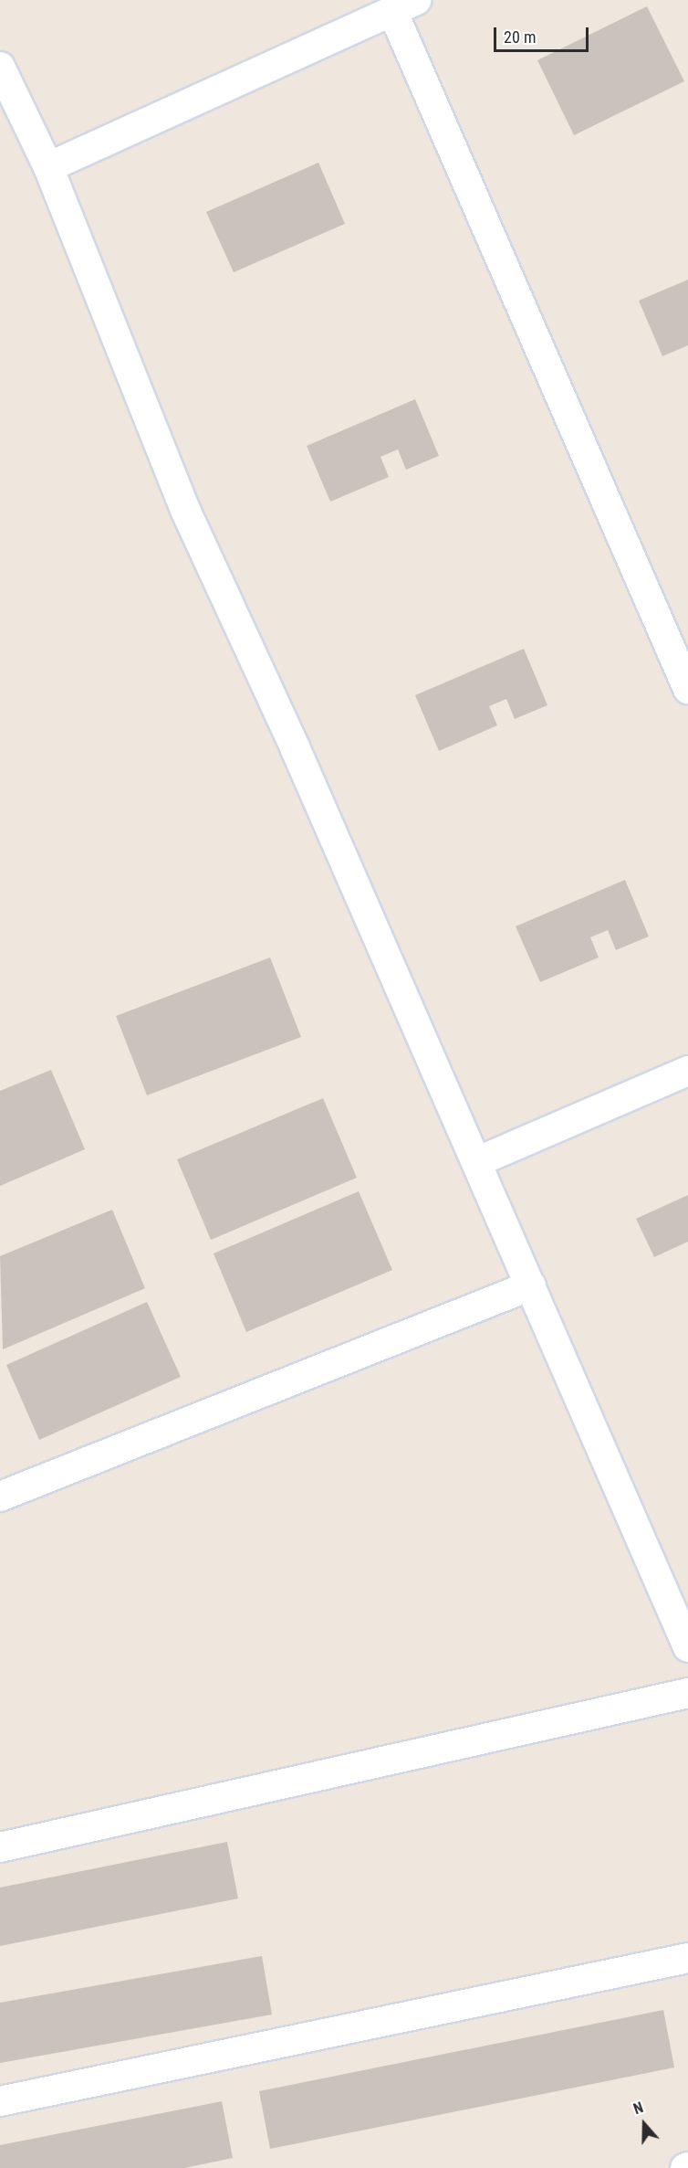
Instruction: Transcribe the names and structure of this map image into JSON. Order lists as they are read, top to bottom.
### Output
{
  "scale_bar": "20 m",
  "north": "top"
}
